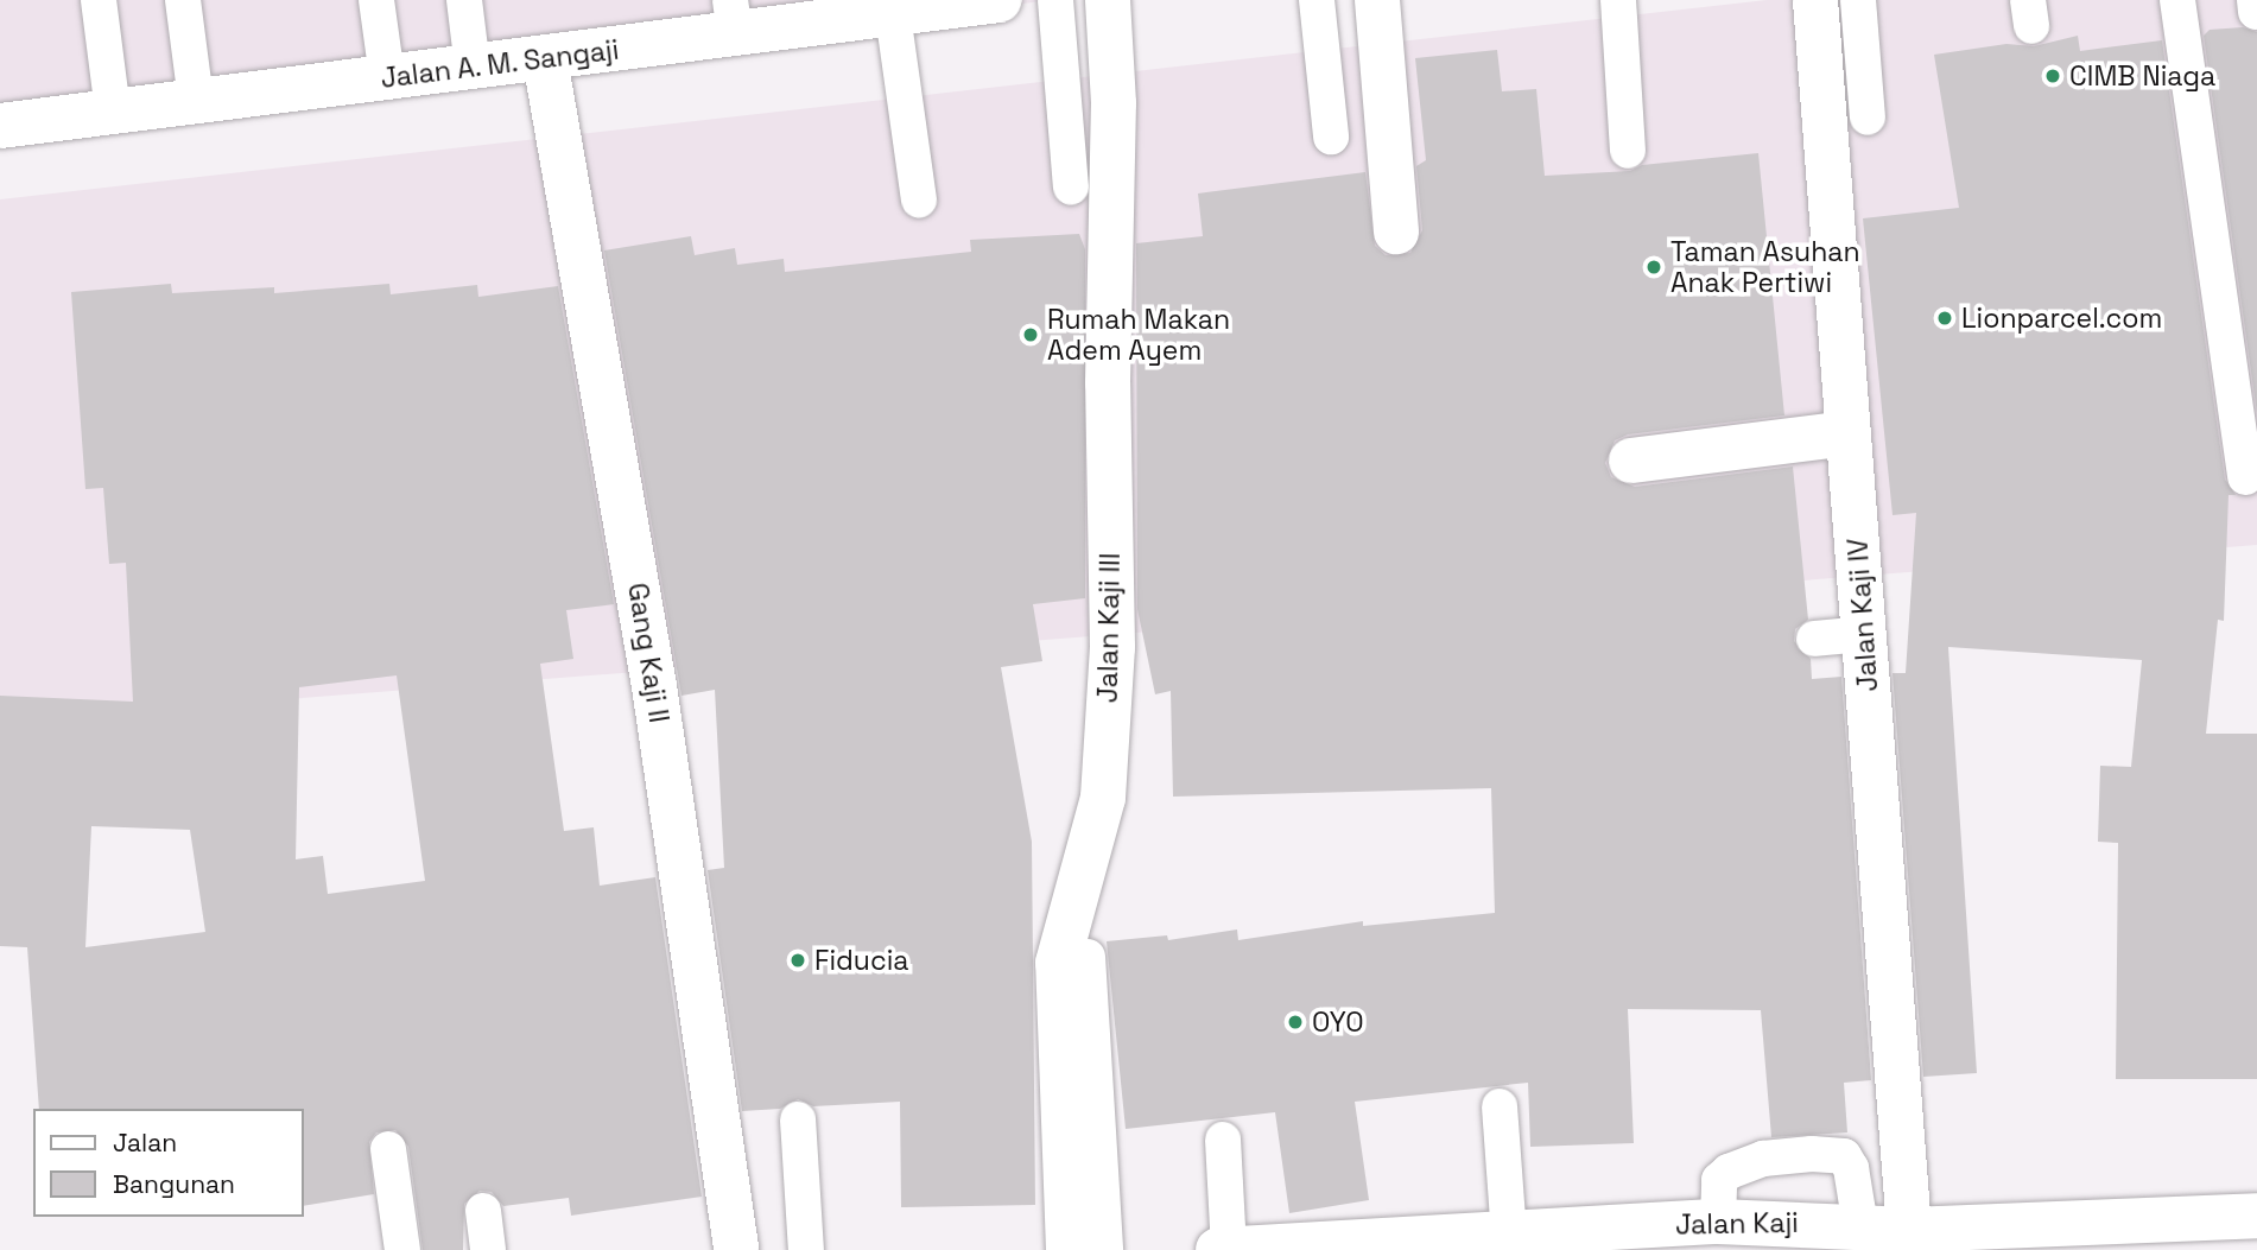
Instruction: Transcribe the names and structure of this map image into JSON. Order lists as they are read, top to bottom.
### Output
{
  "streets": {
    "street": [
      "Jalan A. M. Sangaji",
      "Jalan Kaji IV",
      "Jalan Kaji III",
      "Gang Kaji II",
      "Jalan Kaji"
    ]
  },
  "crossings": [
    ["Jalan A. M. Sangaji", "Gang Kaji II"],
    ["Jalan Kaji IV", "Jalan Kaji"]
  ],
  "places": [
    "CIMB Niaga",
    "Taman Asuhan Anak Pertiwi",
    "Lionparcel.com",
    "Rumah Makan Adem Ayem",
    "Fiducia",
    "OYO"
  ],
  "legend": ["Jalan", "Bangunan"]
}
